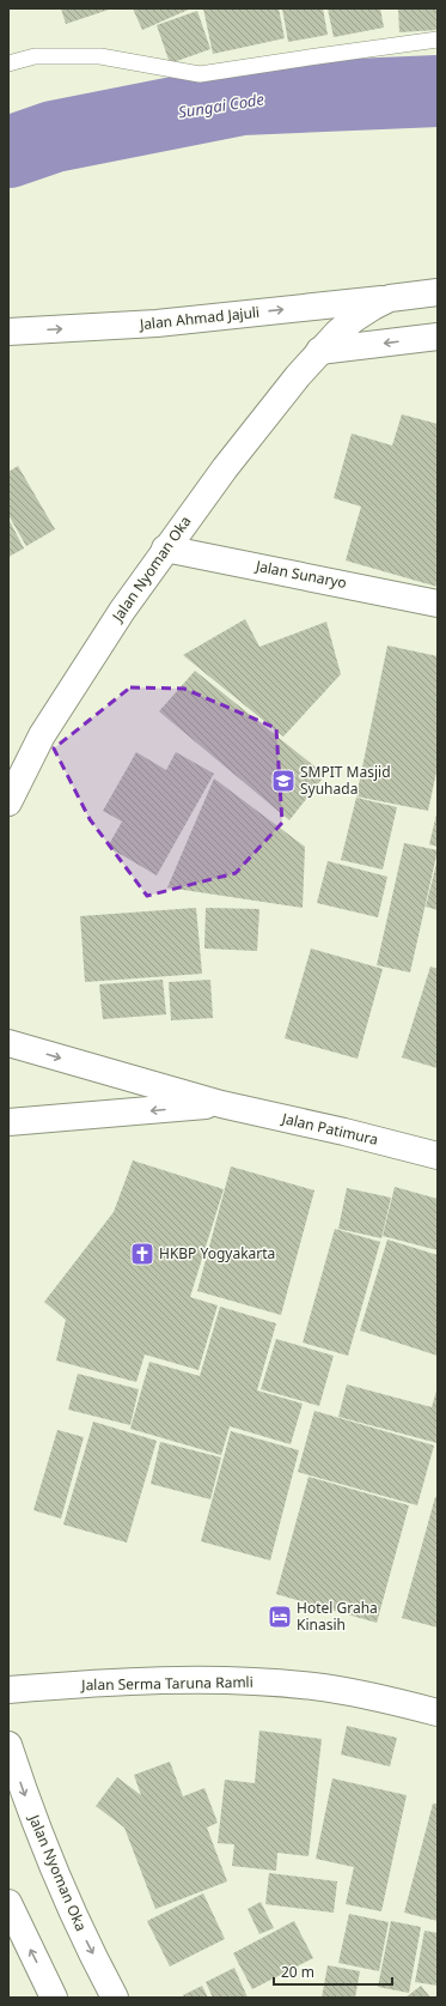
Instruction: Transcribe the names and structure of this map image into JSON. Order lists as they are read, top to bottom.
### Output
{
  "streets": {
    "street": [
      "Jalan Ahmad Jajuli",
      "Jalan Nyoman Oka",
      "Jalan Sunaryo",
      "Jalan Patimura",
      "Jalan Serma Taruna Ramli"
    ]
  },
  "crossings": [
    ["Jalan Ahmad Jajuli", "Jalan Nyoman Oka"],
    ["Jalan Nyoman Oka", "Jalan Sunaryo"]
  ],
  "one_way": ["Jalan Ahmad Jajuli"],
  "water": ["Sungai Code"],
  "places": {
    "school or university": ["SMPIT Masjid Syuhada"],
    "church": ["HKBP Yogyakarta"],
    "hotel": ["Hotel Graha Kinasih"]
  },
  "scale_bar": "20 m"
}
